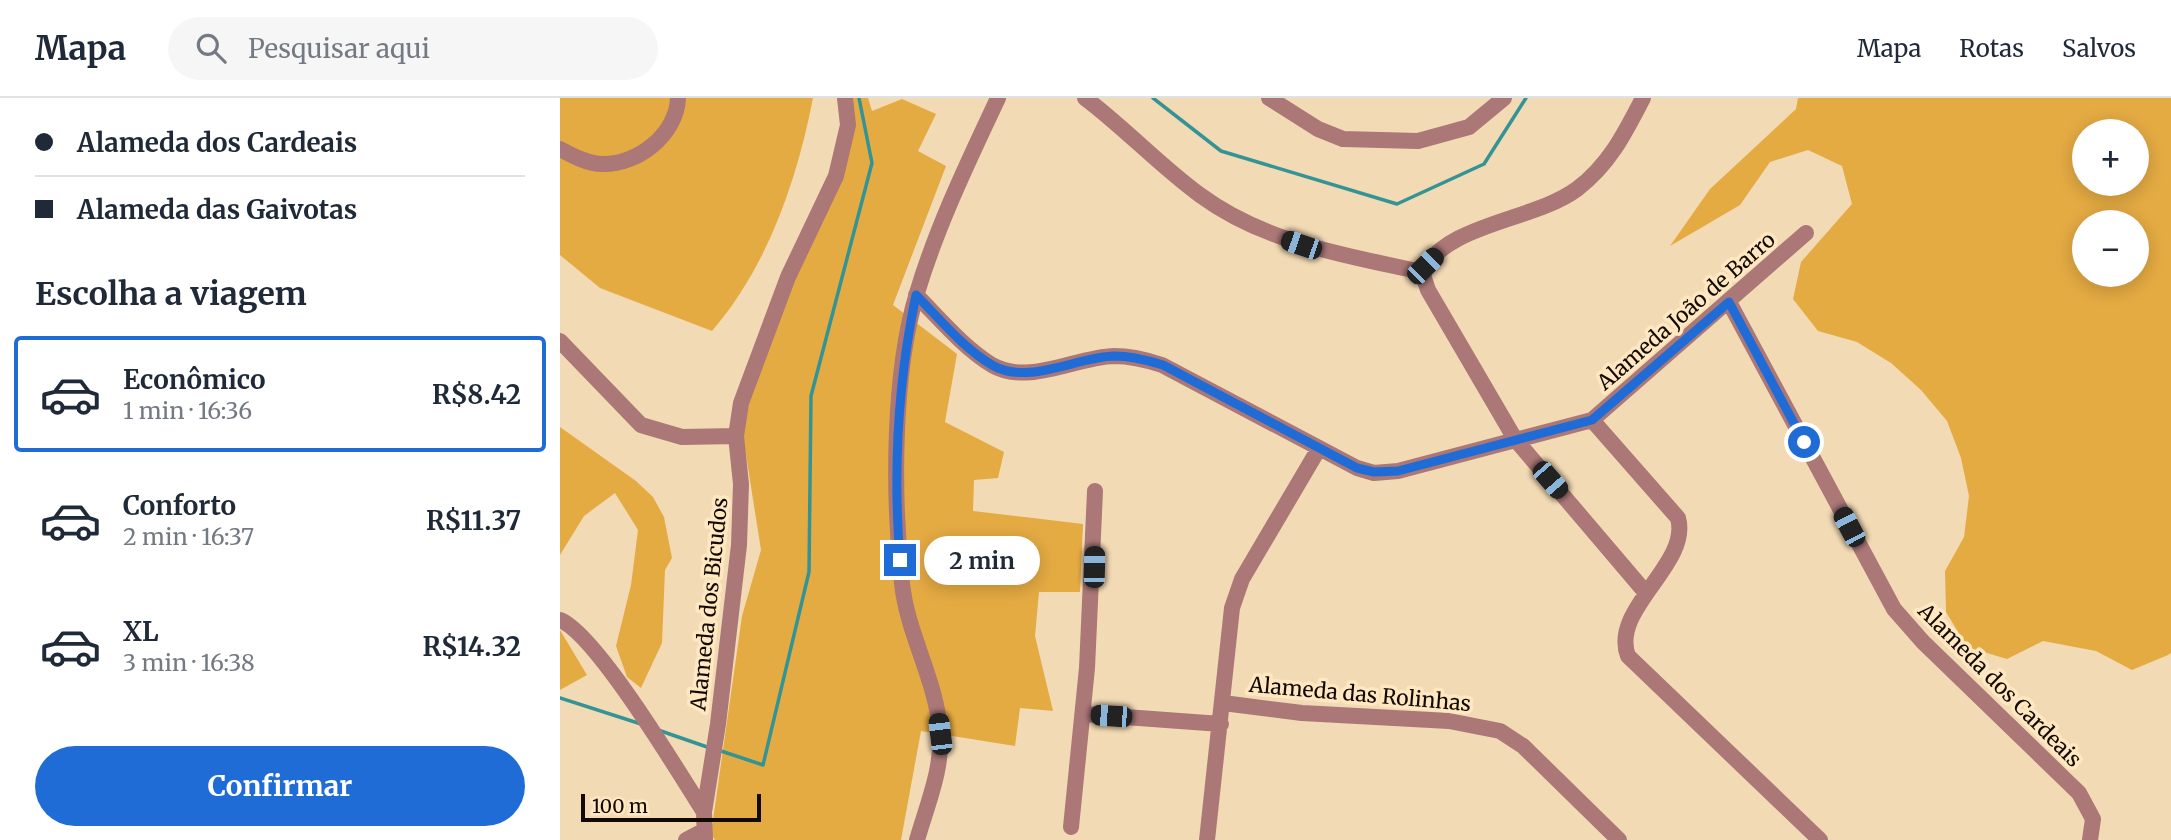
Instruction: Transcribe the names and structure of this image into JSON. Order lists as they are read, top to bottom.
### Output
{
  "streets": {
    "street": [
      "Alameda João de Barro",
      "Alameda dos Bicudos",
      "Alameda dos Cardeais",
      "Alameda das Rolinhas"
    ]
  },
  "crossings": [
    ["Alameda João de Barro", "Alameda dos Cardeais"]
  ],
  "scale_bar": "100 m",
  "page": {
    "header": "Mapa",
    "search": "Pesquisar aqui",
    "nav": ["Mapa", "Rotas", "Salvos"],
    "banner": ["Alameda dos Cardeais", "Alameda das Gaivotas"],
    "map_buttons": ["+", "−"],
    "heading": "Escolha a viagem",
    "list": [
      {
        "name": "Econômico",
        "note": "1 min · 16:36",
        "value": "R$8.42"
      },
      {
        "name": "Conforto",
        "note": "2 min · 16:37",
        "value": "R$11.37"
      },
      {
        "name": "XL",
        "note": "3 min · 16:38",
        "value": "R$14.32"
      }
    ],
    "bubble": "2 min",
    "buttons": "Confirmar",
    "scale": "100 m"
  }
}
